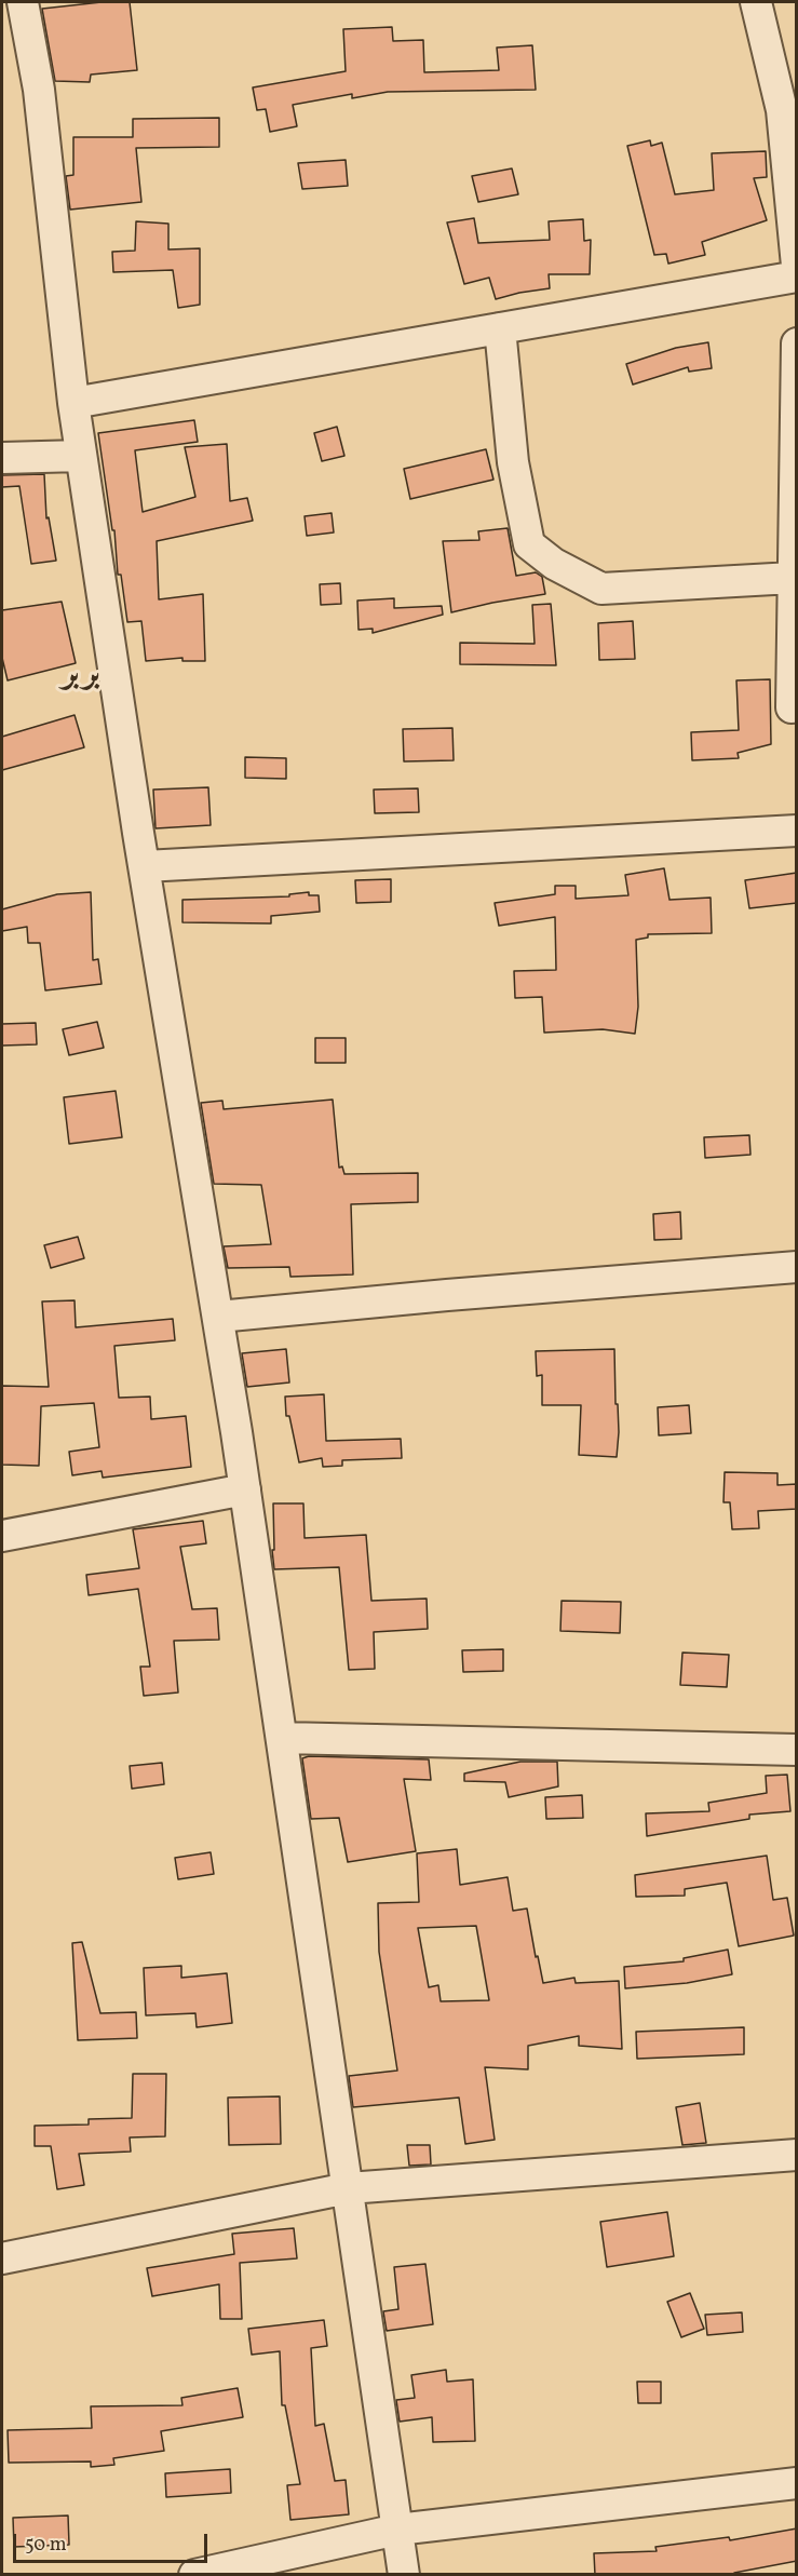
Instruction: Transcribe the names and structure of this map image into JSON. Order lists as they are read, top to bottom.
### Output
{
  "districts": ["بربر"],
  "scale_bar": "50 m"
}
